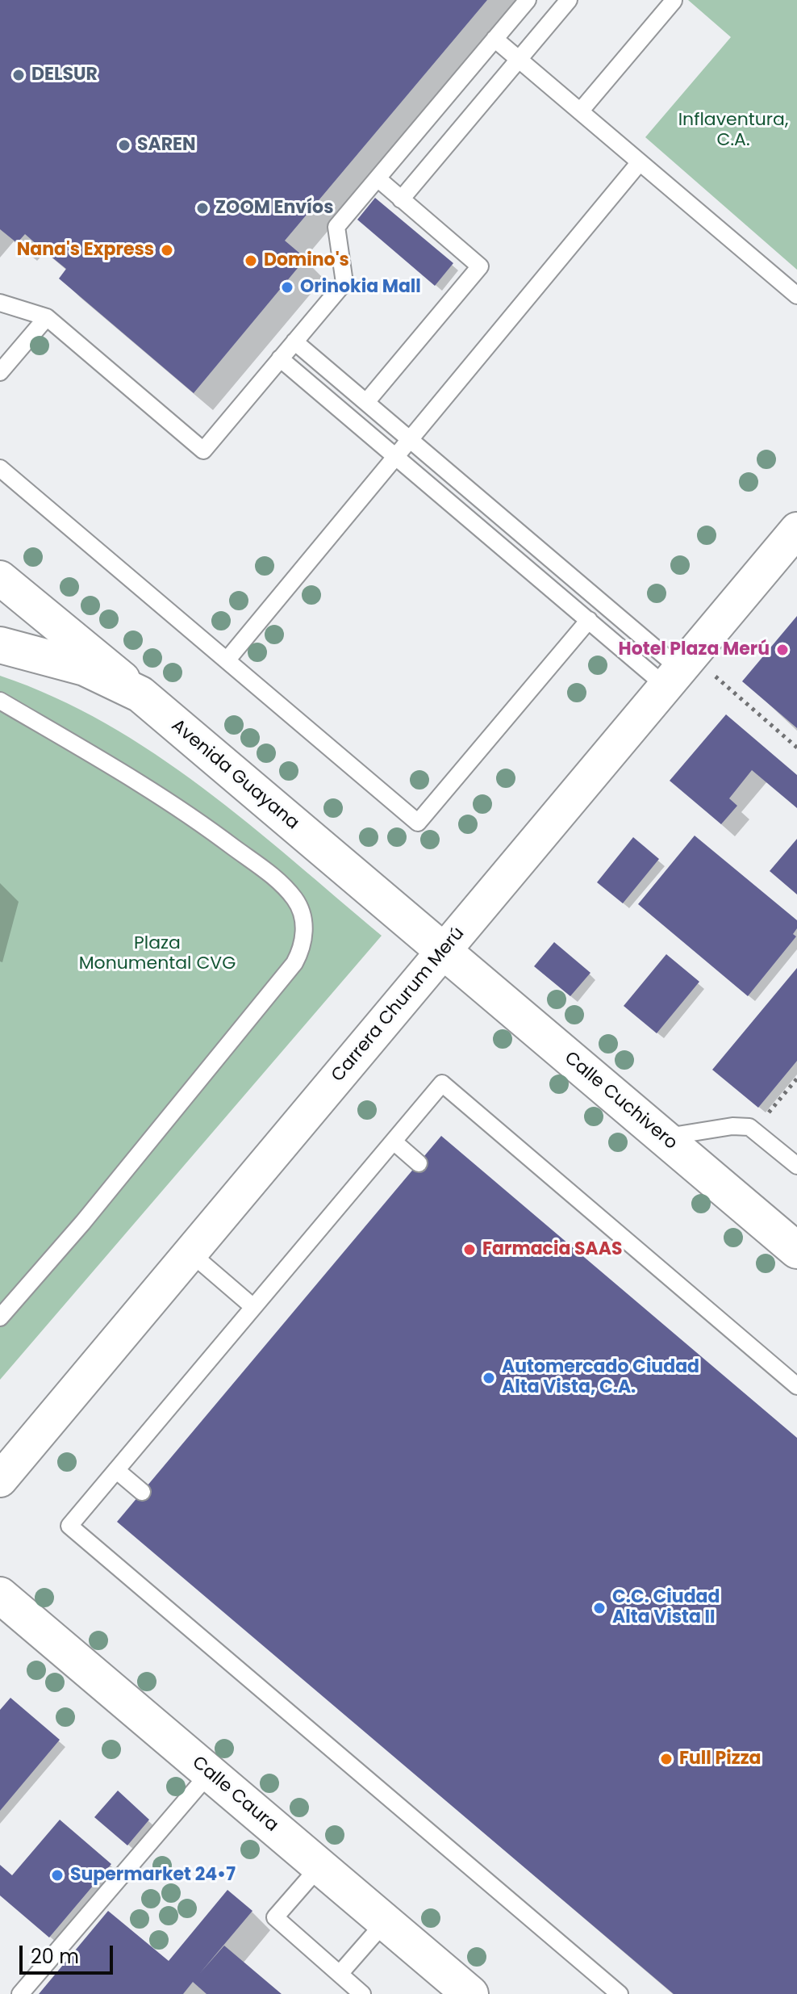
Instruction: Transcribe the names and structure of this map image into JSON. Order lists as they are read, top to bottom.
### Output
{
  "streets": {
    "main road": ["Avenida Guayana", "Calle Cuchivero", "Calle Caura"],
    "street": ["Carrera Churum Merú"]
  },
  "crossings": [
    ["Avenida Guayana", "Carrera Churum Merú"],
    ["Avenida Guayana", "Calle Cuchivero"],
    ["Carrera Churum Merú", "Calle Cuchivero"]
  ],
  "parks": ["Inflaventura, C.A.", "Plaza Monumental CVG"],
  "places": [
    "DELSUR",
    "SAREN",
    "ZOOM Envíos",
    "Nana's Express",
    "Domino's",
    "Orinokia Mall",
    "Hotel Plaza Merú",
    "Farmacia SAAS",
    "Automercado Ciudad Alta Vista, C.A.",
    "C.C. Ciudad Alta Vista II",
    "Full Pizza",
    "Supermarket 24•7"
  ],
  "scale_bar": "20 m"
}
